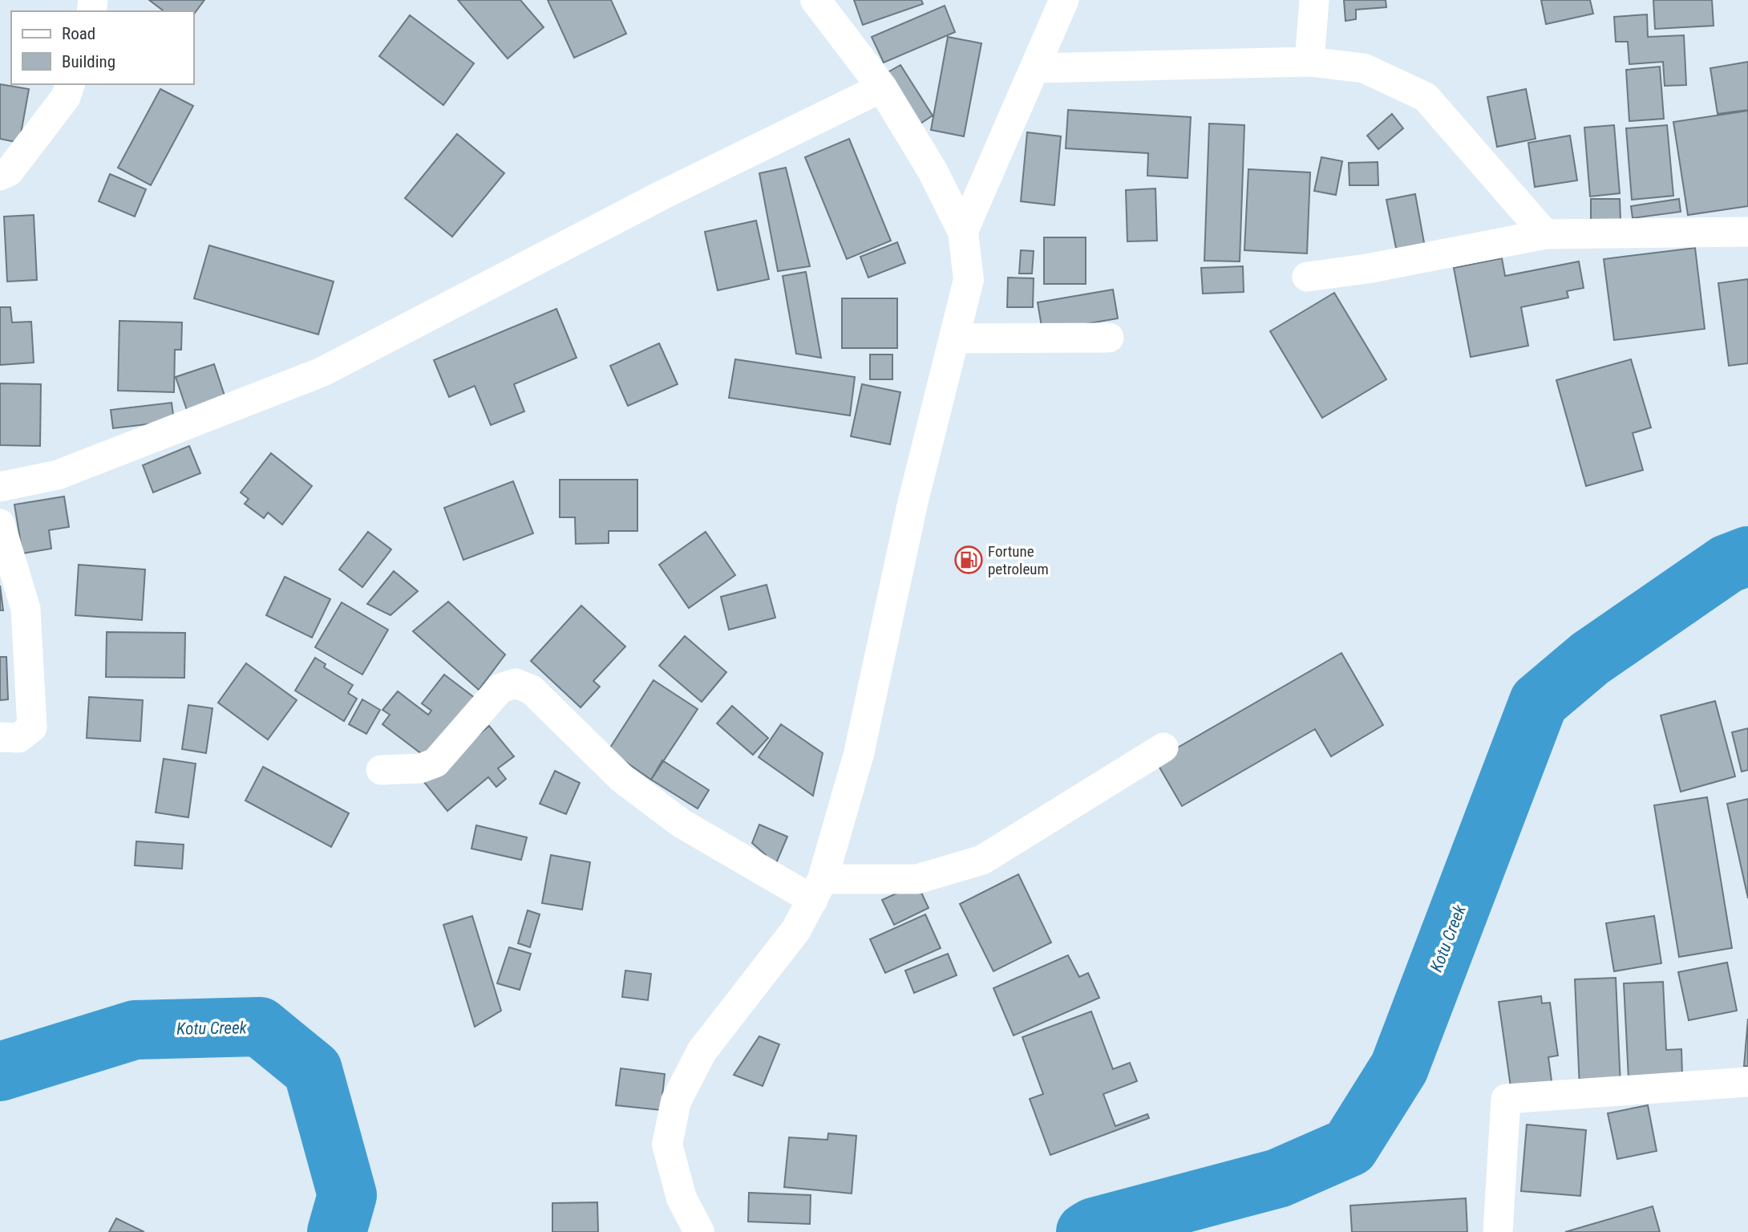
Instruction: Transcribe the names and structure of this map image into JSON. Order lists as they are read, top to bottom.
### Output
{
  "water": ["Kotu Creek"],
  "places": {
    "fuel station": ["Fortune petroleum"]
  },
  "legend": ["Road", "Building"]
}
